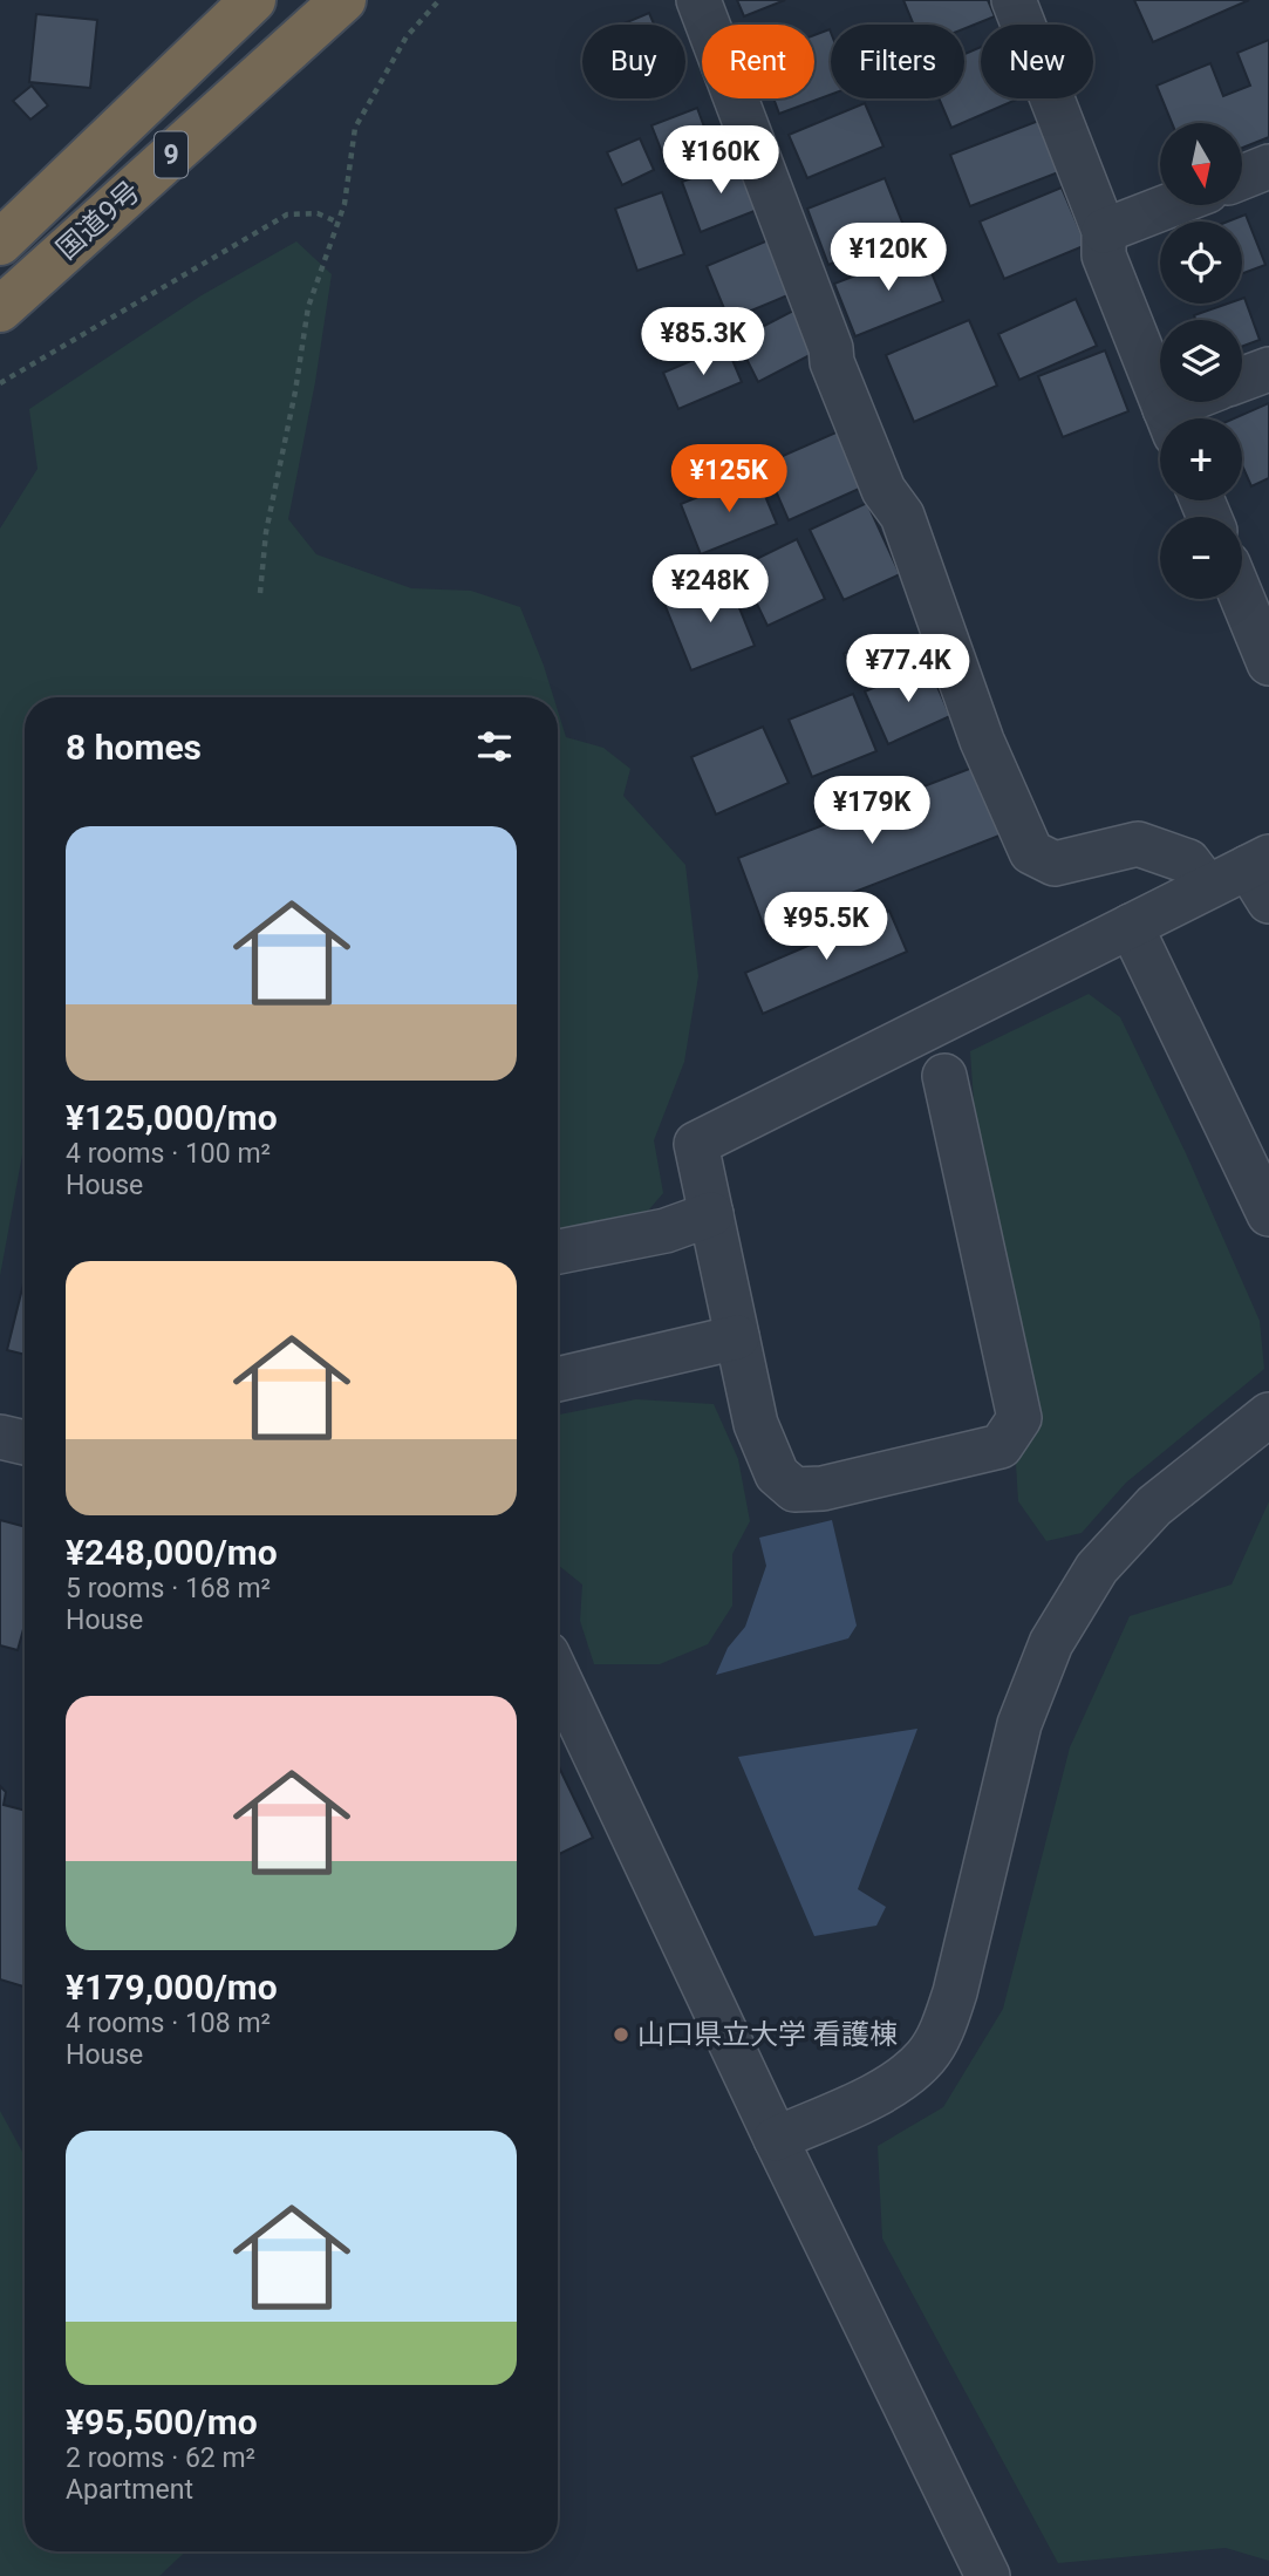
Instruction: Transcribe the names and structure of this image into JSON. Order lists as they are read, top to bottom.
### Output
{
  "streets": {
    "highway": ["9", "国道9号"]
  },
  "places": ["山口県立大学 看護棟"],
  "north": "bottom",
  "page": {
    "chip": [
      "Buy",
      "Rent",
      "Filters",
      "New"
    ],
    "map_buttons": ["+", "−"],
    "price": [
      "¥160K",
      "¥120K",
      "¥85.3K",
      "¥125K",
      "¥248K",
      "¥77.4K",
      "¥179K",
      "¥95.5K"
    ],
    "heading": "8 homes",
    "list": [
      {
        "name": "¥125,000/mo",
        "note": "4 rooms · 100 m² · House"
      },
      {
        "name": "¥248,000/mo",
        "note": "5 rooms · 168 m² · House"
      },
      {
        "name": "¥179,000/mo",
        "note": "4 rooms · 108 m² · House"
      },
      {
        "name": "¥95,500/mo",
        "note": "2 rooms · 62 m² · Apartment"
      }
    ]
  }
}
